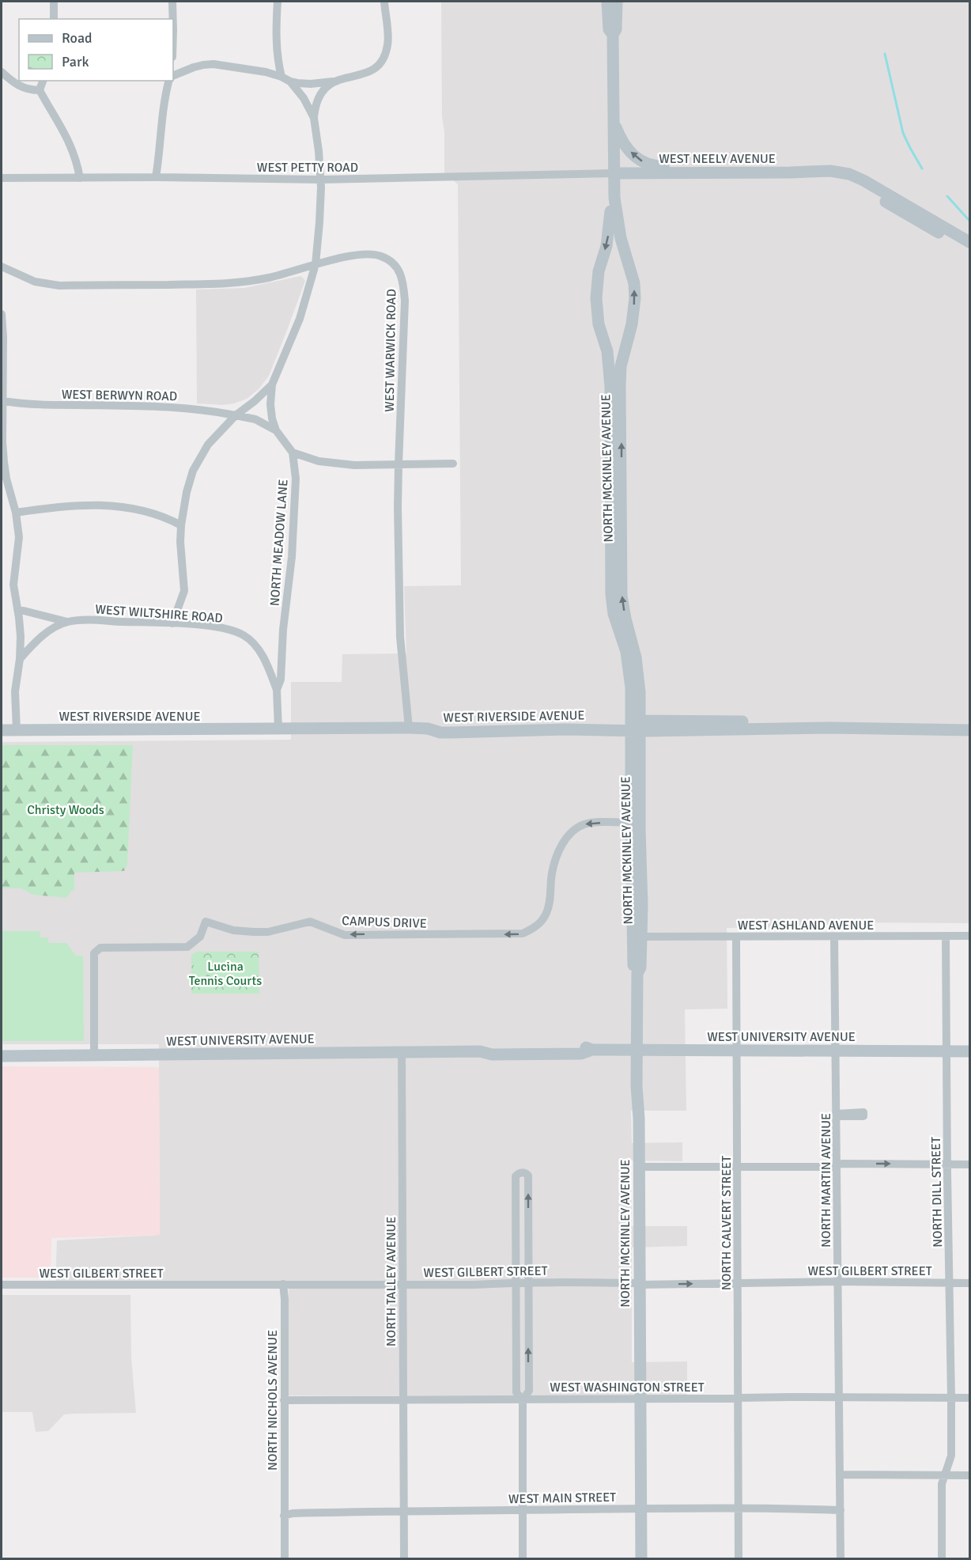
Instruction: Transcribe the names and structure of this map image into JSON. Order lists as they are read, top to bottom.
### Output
{
  "streets": {
    "street": [
      "WEST NEELY AVENUE",
      "WEST PETTY ROAD",
      "WEST WARWICK ROAD",
      "WEST BERWYN ROAD",
      "NORTH MCKINLEY AVENUE",
      "NORTH MEADOW LANE",
      "WEST WILTSHIRE ROAD",
      "WEST RIVERSIDE AVENUE",
      "CAMPUS DRIVE",
      "WEST ASHLAND AVENUE",
      "WEST UNIVERSITY AVENUE",
      "NORTH MARTIN AVENUE",
      "NORTH DILL STREET",
      "NORTH CALVERT STREET",
      "WEST GILBERT STREET",
      "NORTH TALLEY AVENUE",
      "WEST WASHINGTON STREET",
      "NORTH NICHOLS AVENUE",
      "WEST MAIN STREET"
    ]
  },
  "crossings": [
    ["WEST NEELY AVENUE", "WEST PETTY ROAD"],
    ["WEST NEELY AVENUE", "NORTH MCKINLEY AVENUE"],
    ["WEST PETTY ROAD", "NORTH MCKINLEY AVENUE"],
    ["WEST PETTY ROAD", "NORTH MEADOW LANE"],
    ["WEST WARWICK ROAD", "NORTH MEADOW LANE"],
    ["WEST WARWICK ROAD", "WEST RIVERSIDE AVENUE"],
    ["WEST BERWYN ROAD", "NORTH MEADOW LANE"],
    ["NORTH MCKINLEY AVENUE", "WEST RIVERSIDE AVENUE"],
    ["NORTH MCKINLEY AVENUE", "CAMPUS DRIVE"],
    ["NORTH MCKINLEY AVENUE", "WEST ASHLAND AVENUE"],
    ["NORTH MCKINLEY AVENUE", "WEST UNIVERSITY AVENUE"],
    ["NORTH MCKINLEY AVENUE", "WEST GILBERT STREET"],
    ["NORTH MCKINLEY AVENUE", "WEST WASHINGTON STREET"],
    ["NORTH MCKINLEY AVENUE", "WEST MAIN STREET"],
    ["NORTH MEADOW LANE", "WEST WILTSHIRE ROAD"],
    ["NORTH MEADOW LANE", "WEST RIVERSIDE AVENUE"],
    ["CAMPUS DRIVE", "WEST UNIVERSITY AVENUE"],
    ["WEST ASHLAND AVENUE", "NORTH MARTIN AVENUE"],
    ["WEST ASHLAND AVENUE", "NORTH DILL STREET"],
    ["WEST ASHLAND AVENUE", "NORTH CALVERT STREET"],
    ["WEST UNIVERSITY AVENUE", "NORTH MARTIN AVENUE"],
    ["WEST UNIVERSITY AVENUE", "NORTH DILL STREET"],
    ["WEST UNIVERSITY AVENUE", "NORTH CALVERT STREET"],
    ["WEST UNIVERSITY AVENUE", "NORTH TALLEY AVENUE"],
    ["NORTH MARTIN AVENUE", "WEST GILBERT STREET"],
    ["NORTH MARTIN AVENUE", "WEST WASHINGTON STREET"],
    ["NORTH MARTIN AVENUE", "WEST MAIN STREET"],
    ["NORTH DILL STREET", "WEST GILBERT STREET"],
    ["NORTH DILL STREET", "WEST WASHINGTON STREET"],
    ["NORTH CALVERT STREET", "WEST GILBERT STREET"],
    ["NORTH CALVERT STREET", "WEST WASHINGTON STREET"],
    ["NORTH CALVERT STREET", "WEST MAIN STREET"],
    ["WEST GILBERT STREET", "NORTH TALLEY AVENUE"],
    ["WEST GILBERT STREET", "NORTH NICHOLS AVENUE"],
    ["NORTH TALLEY AVENUE", "WEST WASHINGTON STREET"],
    ["NORTH TALLEY AVENUE", "WEST MAIN STREET"],
    ["WEST WASHINGTON STREET", "NORTH NICHOLS AVENUE"],
    ["NORTH NICHOLS AVENUE", "WEST MAIN STREET"]
  ],
  "parks": ["Christy Woods", "Lucina Tennis Courts"],
  "legend": ["Road", "Park"]
}
